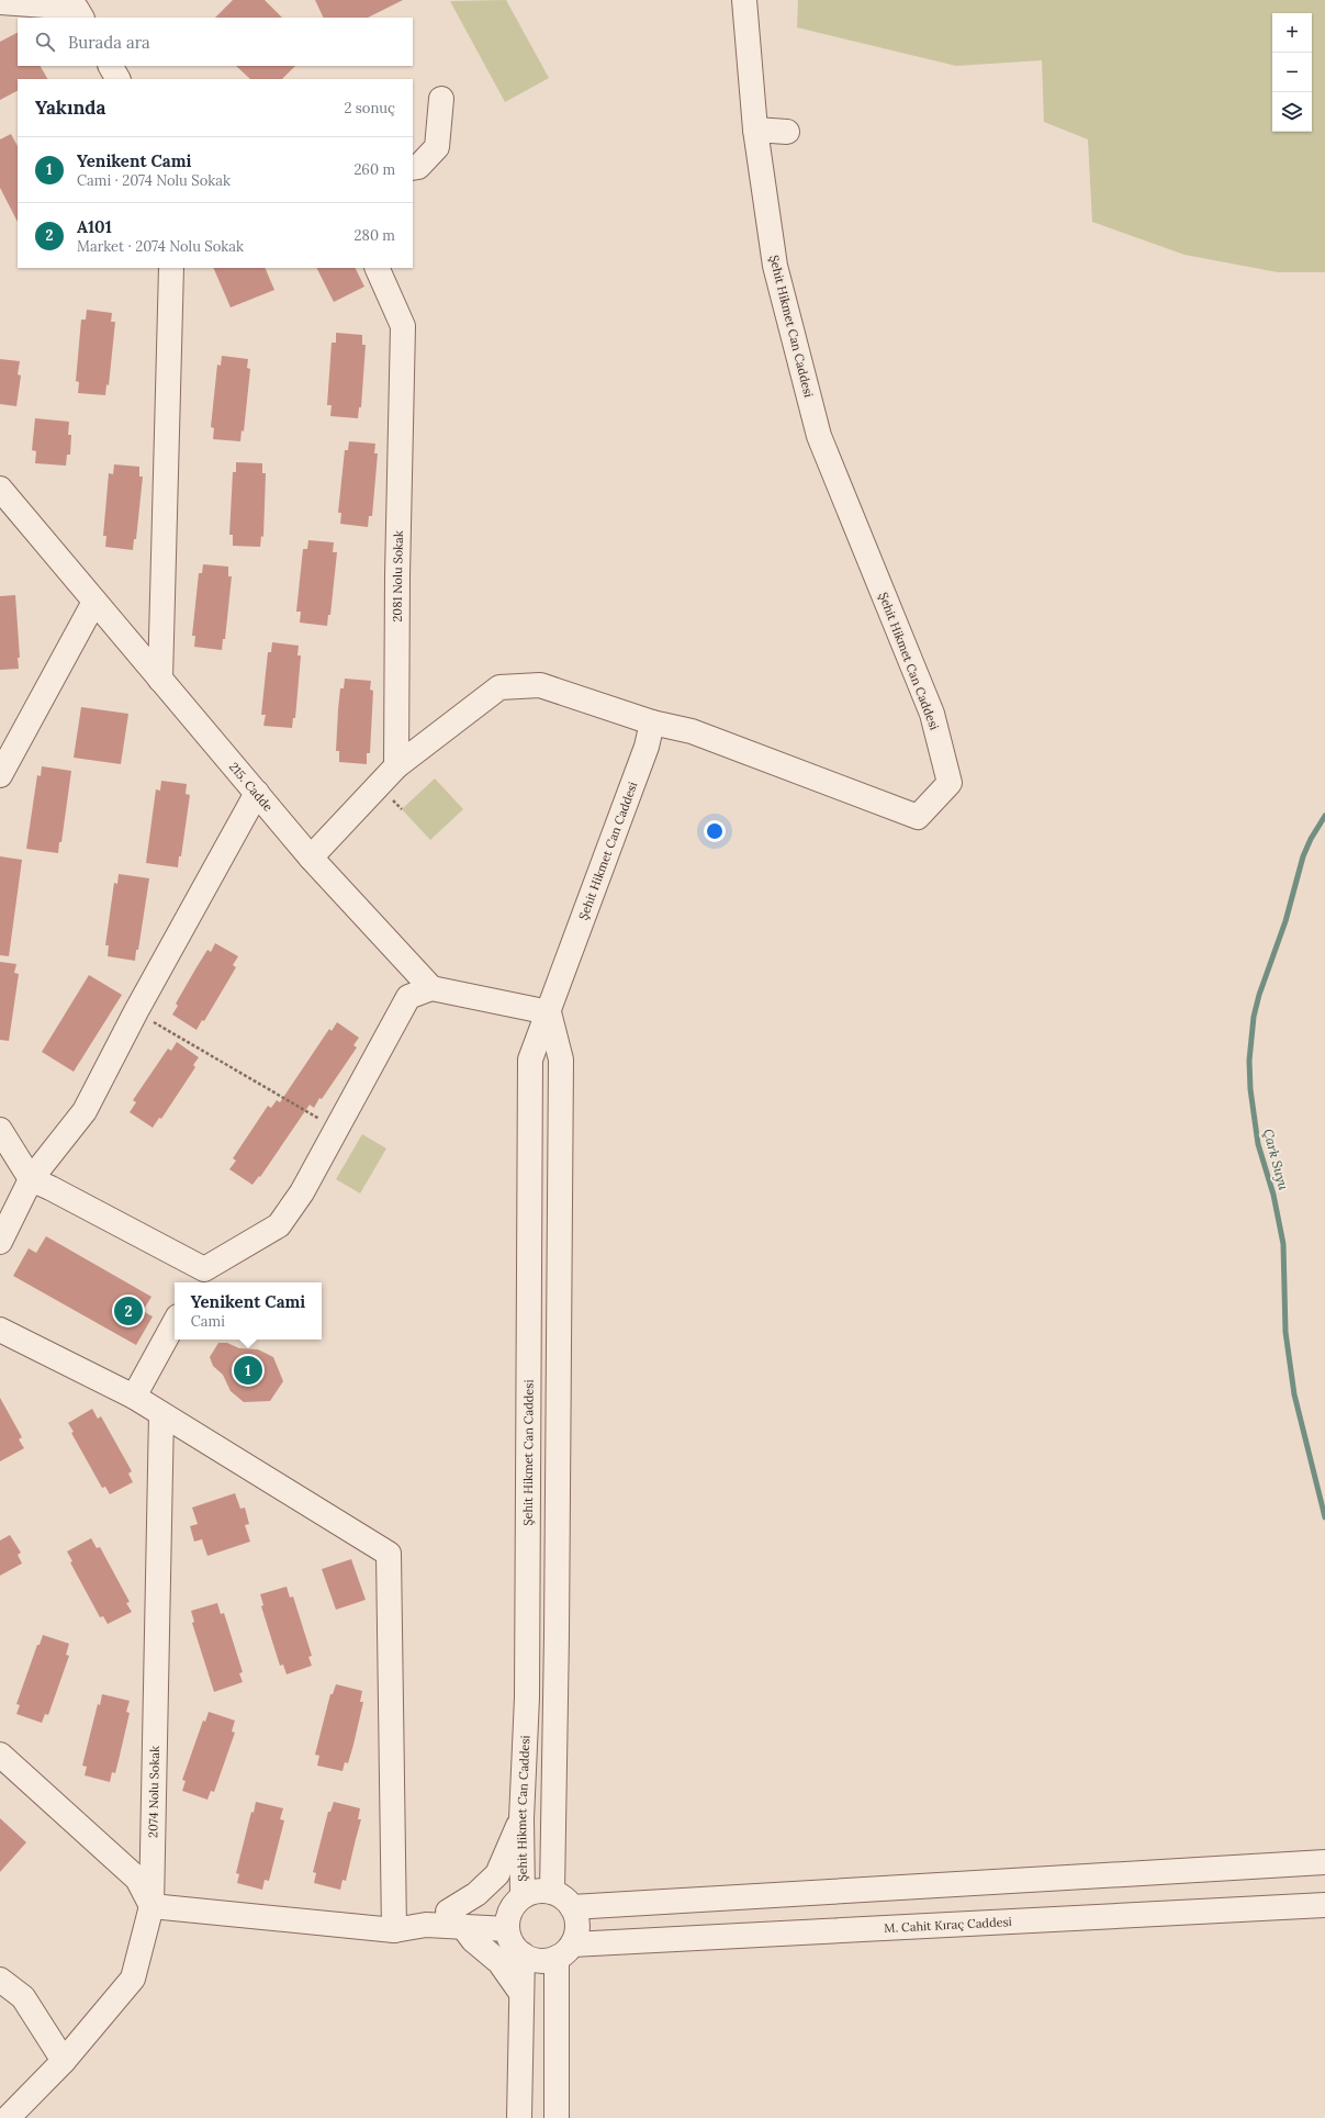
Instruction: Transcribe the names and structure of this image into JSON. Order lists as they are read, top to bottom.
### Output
{
  "streets": {
    "street": [
      "Şehit Hikmet Can Caddesi",
      "2081 Nolu Sokak",
      "215. Cadde",
      "2074 Nolu Sokak",
      "M. Cahit Kıraç Caddesi"
    ]
  },
  "crossings": [
    ["Şehit Hikmet Can Caddesi", "M. Cahit Kıraç Caddesi"]
  ],
  "water": ["Çark Suyu"],
  "page": {
    "map_buttons": ["+", "−"],
    "search": "Burada ara",
    "heading": ["Yakında", "2 sonuç"],
    "list": [
      {
        "mark": "1",
        "name": "Yenikent Cami",
        "note": "Cami · 2074 Nolu Sokak",
        "value": "260 m"
      },
      {
        "mark": "2",
        "name": "A101",
        "note": "Market · 2074 Nolu Sokak",
        "value": "280 m"
      }
    ],
    "popup": ["Yenikent Cami", "Cami"],
    "pins": ["2", "1"]
  }
}
